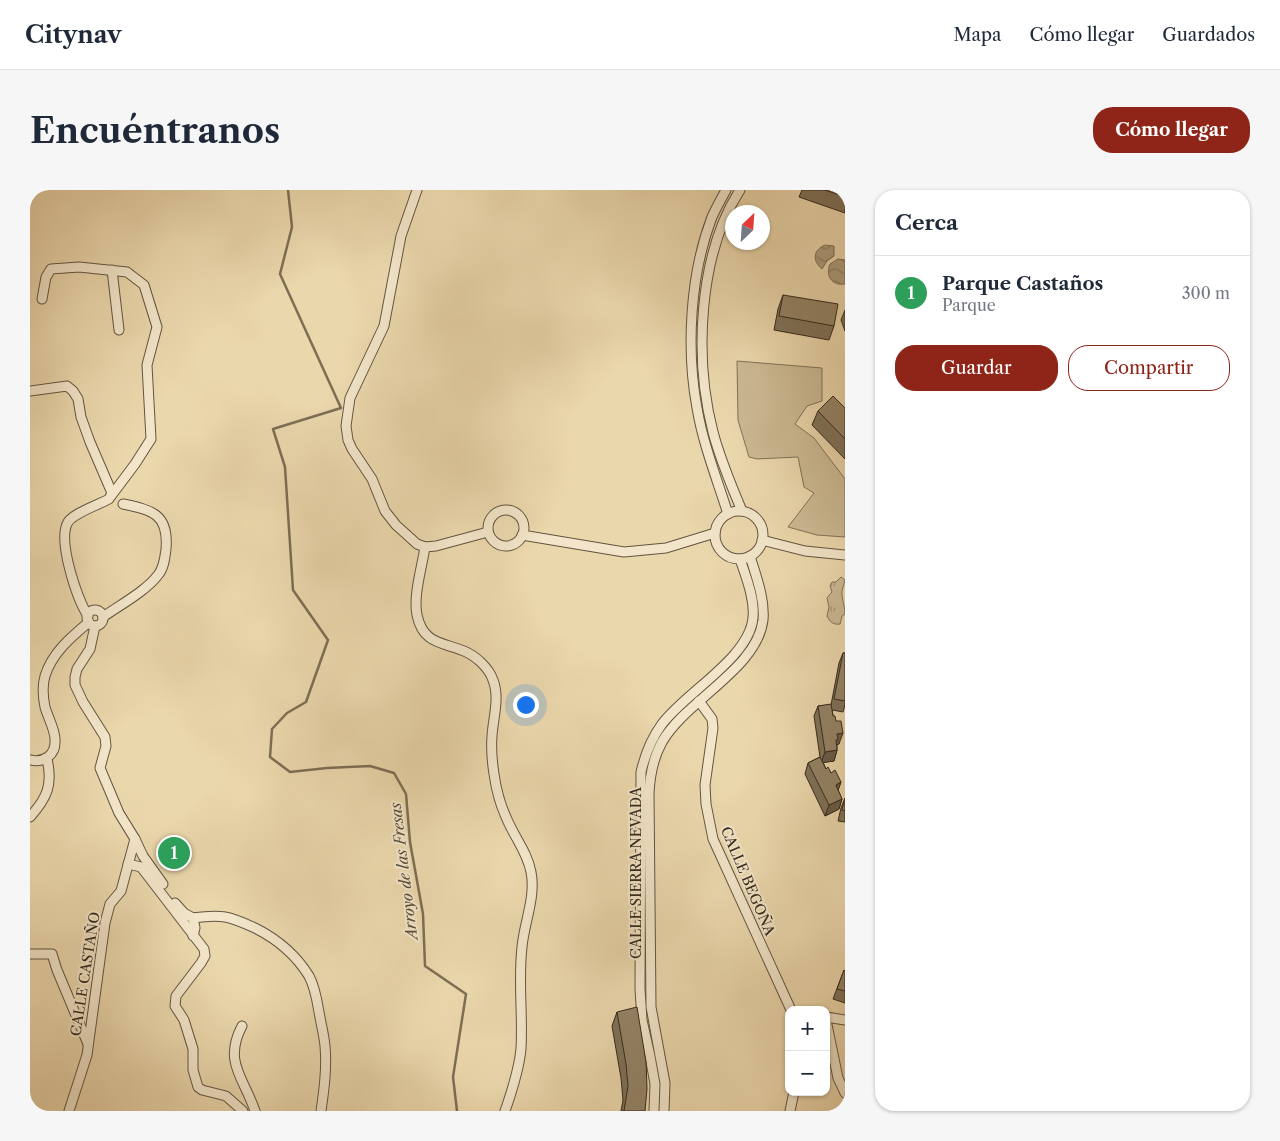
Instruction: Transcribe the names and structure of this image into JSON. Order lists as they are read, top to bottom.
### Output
{
  "streets": {
    "street": ["CALLE SIERRA NEVADA", "CALLE BEGOÑA", "CALLE CASTAÑO"]
  },
  "crossings": [
    ["CALLE SIERRA NEVADA", "CALLE BEGOÑA"]
  ],
  "water": ["Arroyo de las Fresas"],
  "north": "top right",
  "page": {
    "header": "Citynav",
    "nav": ["Mapa", "Cómo llegar", "Guardados"],
    "buttons": [
      "Cómo llegar",
      ["Guardar", "Compartir"]
    ],
    "title": "Encuéntranos",
    "heading": "Cerca",
    "list": [
      {
        "mark": "1",
        "name": "Parque Castaños",
        "note": "Parque",
        "value": "300 m"
      }
    ],
    "pins": "1",
    "map_buttons": ["+", "−"]
  }
}
